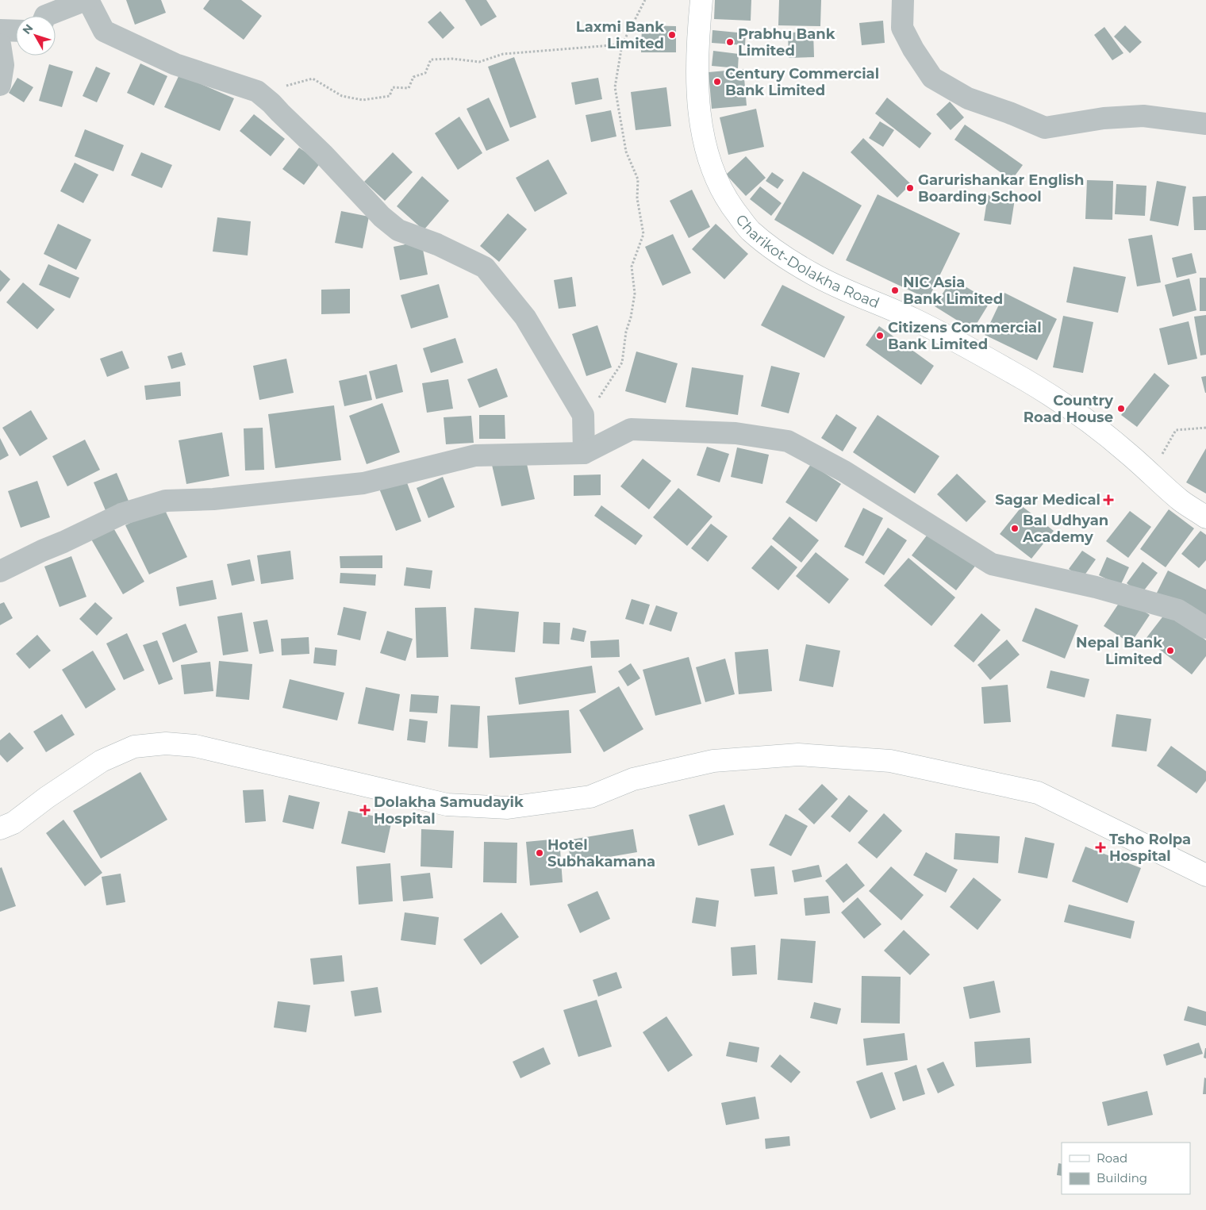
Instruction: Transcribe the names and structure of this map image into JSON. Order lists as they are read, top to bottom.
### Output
{
  "streets": {
    "main road": ["Charikot-Dolakha Road"]
  },
  "places": {
    "other": [
      "Laxmi Bank Limited",
      "Prabhu Bank Limited",
      "Century Commercial Bank Limited",
      "Garurishankar English Boarding School",
      "NIC Asia Bank Limited",
      "Citizens Commercial Bank Limited",
      "Country Road House",
      "Bal Udhyan Academy",
      "Nepal Bank Limited",
      "Hotel Subhakamana"
    ],
    "health": ["Sagar Medical", "Dolakha Samudayik Hospital", "Tsho Rolpa Hospital"]
  },
  "legend": ["Road", "Building"],
  "north": "top left"
}
